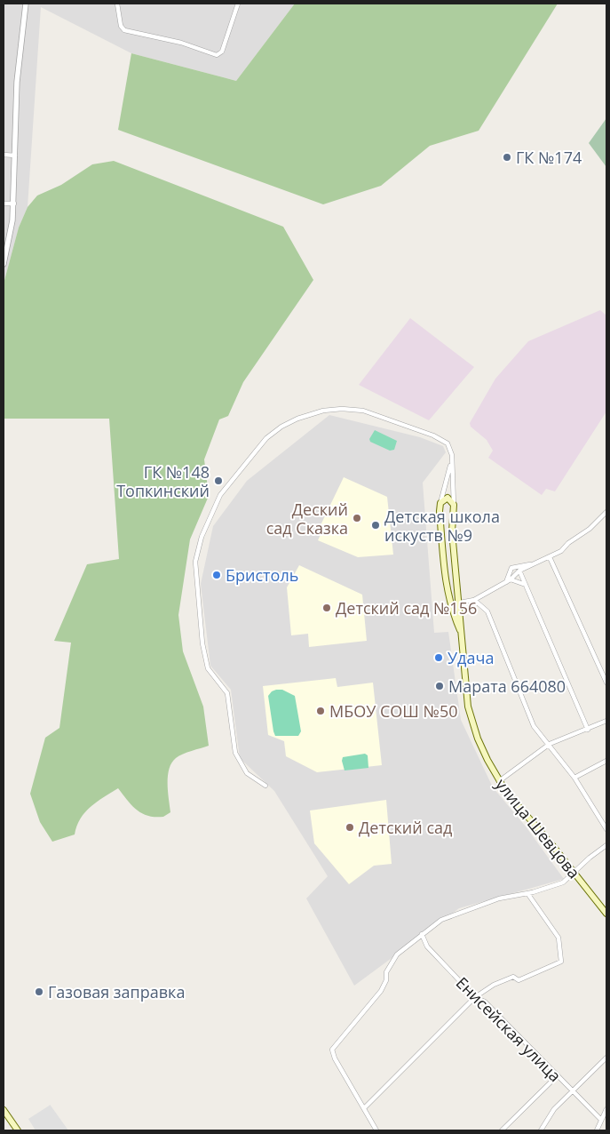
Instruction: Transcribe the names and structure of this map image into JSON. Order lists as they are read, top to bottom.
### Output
{
  "streets": {
    "main road": ["улица Шевцова"],
    "street": ["Енисейская улица"]
  },
  "places": [
    "ГК №174",
    "ГК №148 Топкинский",
    "Деский сад Сказка",
    "Детская школа искуств №9",
    "Бристоль",
    "Детский сад №156",
    "Удача",
    "Марата 664080",
    "МБОУ СОШ №50",
    "Детский сад",
    "Газовая заправка"
  ]
}
